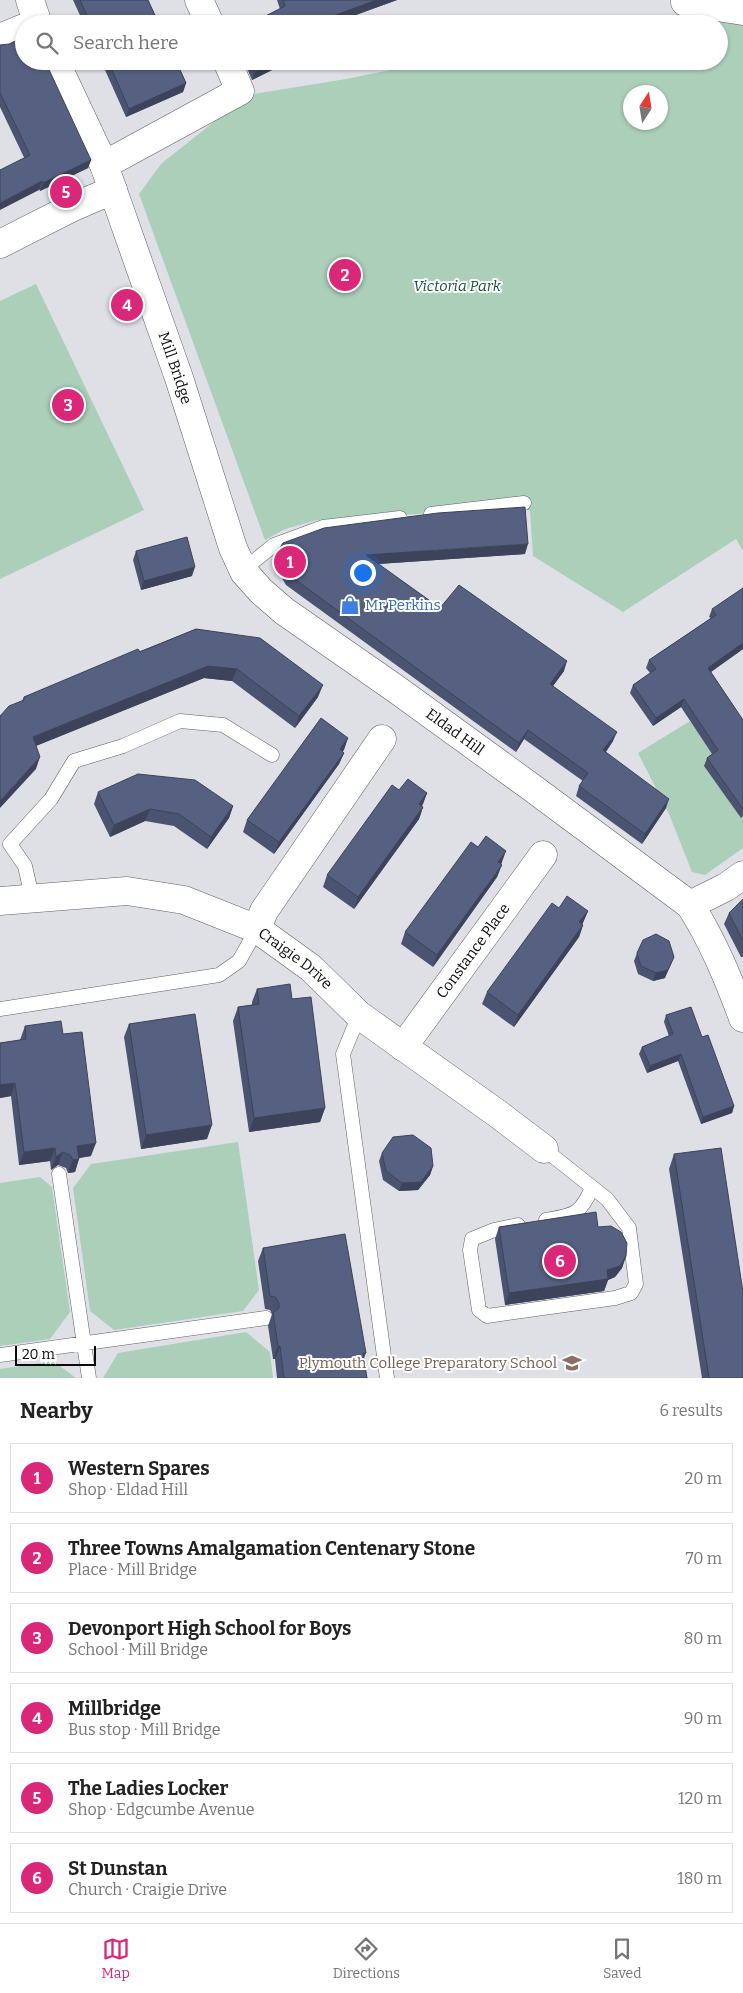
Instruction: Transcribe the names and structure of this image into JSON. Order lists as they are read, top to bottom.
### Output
{
  "streets": {
    "street": [
      "Mill Bridge",
      "Eldad Hill",
      "Constance Place",
      "Craigie Drive"
    ]
  },
  "crossings": [
    ["Mill Bridge", "Eldad Hill"],
    ["Constance Place", "Craigie Drive"]
  ],
  "parks": ["Victoria Park"],
  "places": {
    "shop": ["Mr Perkins"],
    "school or university": ["Plymouth College Preparatory School"]
  },
  "scale_bar": "20 m",
  "north": "top",
  "page": {
    "search": "Search here",
    "pins": [
      "5",
      "2",
      "4",
      "3",
      "1",
      "6"
    ],
    "scale": "20 m",
    "heading": ["Nearby", "6 results"],
    "list": [
      {
        "mark": "1",
        "name": "Western Spares",
        "note": "Shop · Eldad Hill",
        "value": "20 m"
      },
      {
        "mark": "2",
        "name": "Three Towns Amalgamation Centenary Stone",
        "note": "Place · Mill Bridge",
        "value": "70 m"
      },
      {
        "mark": "3",
        "name": "Devonport High School for Boys",
        "note": "School · Mill Bridge",
        "value": "80 m"
      },
      {
        "mark": "4",
        "name": "Millbridge",
        "note": "Bus stop · Mill Bridge",
        "value": "90 m"
      },
      {
        "mark": "5",
        "name": "The Ladies Locker",
        "note": "Shop · Edgcumbe Avenue",
        "value": "120 m"
      },
      {
        "mark": "6",
        "name": "St Dunstan",
        "note": "Church · Craigie Drive",
        "value": "180 m"
      }
    ],
    "nav": ["Map", "Directions", "Saved"]
  }
}
